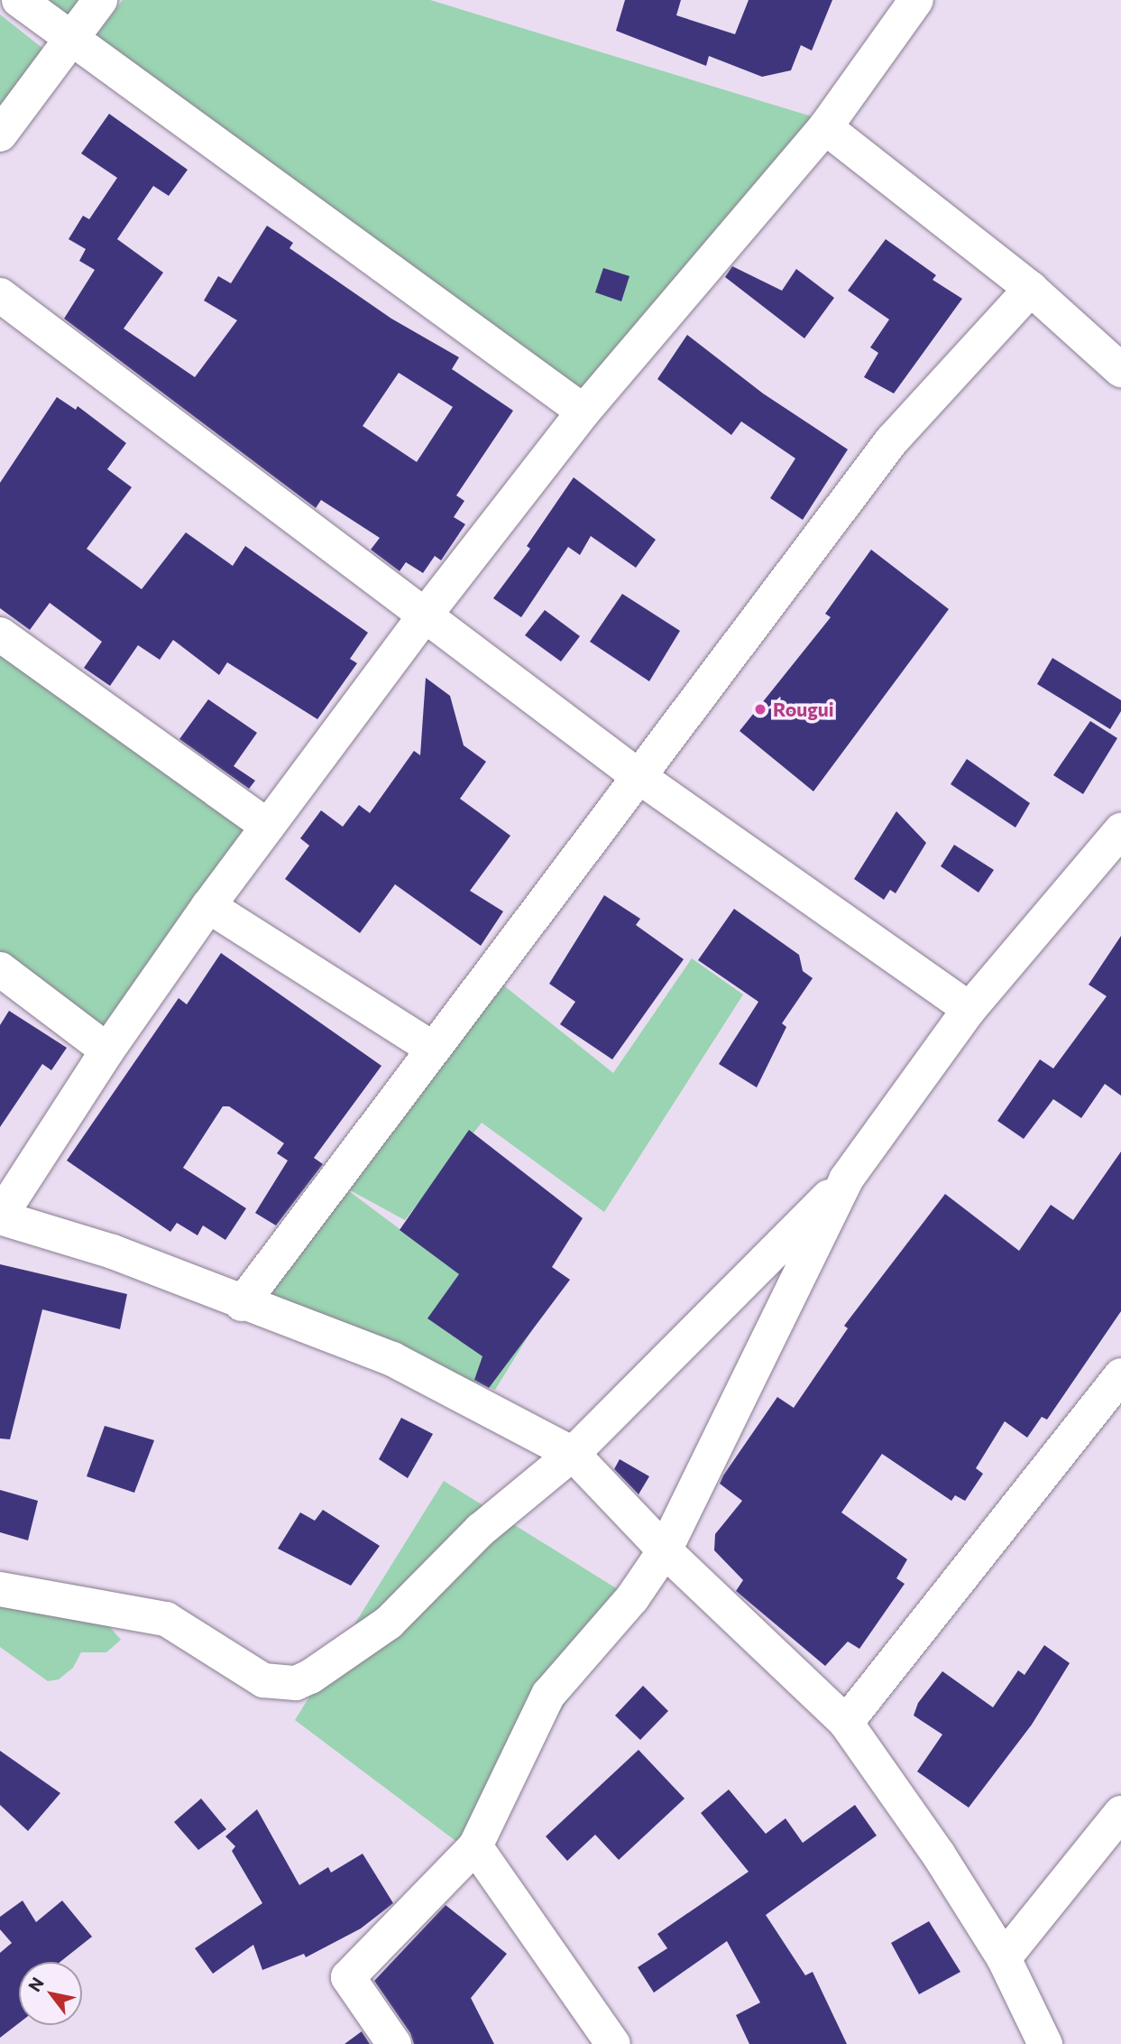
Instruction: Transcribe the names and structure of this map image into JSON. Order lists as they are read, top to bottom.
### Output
{
  "places": ["Rougui"],
  "north": "top left"
}
